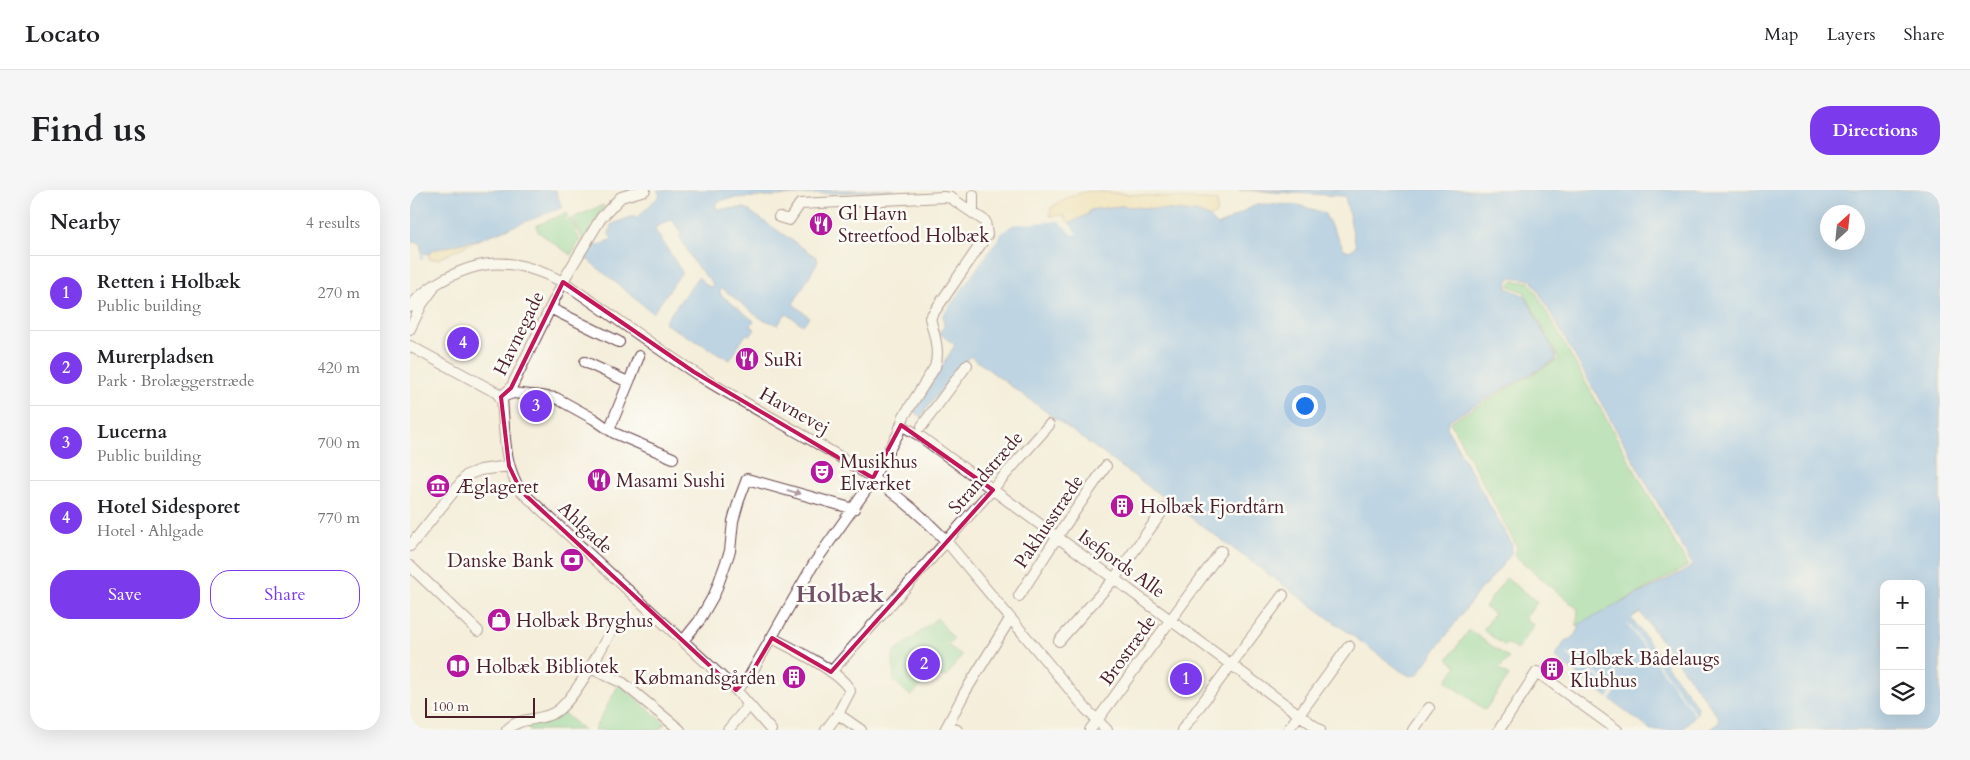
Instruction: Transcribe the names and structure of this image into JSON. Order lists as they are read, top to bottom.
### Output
{
  "streets": {
    "street": [
      "Havnegade",
      "Havnevej",
      "Strandstræde",
      "Pakhusstræde",
      "Ahlgade",
      "Isefjords Alle",
      "Brostræde"
    ]
  },
  "crossings": [
    ["Havnegade", "Havnevej"],
    ["Havnegade", "Ahlgade"],
    ["Havnevej", "Strandstræde"],
    ["Havnevej", "Brostræde"],
    ["Strandstræde", "Isefjords Alle"],
    ["Pakhusstræde", "Isefjords Alle"],
    ["Isefjords Alle", "Brostræde"]
  ],
  "districts": ["Holbæk"],
  "places": {
    "restaurant": ["Gl Havn Streetfood Holbæk", "SuRi", "Masami Sushi"],
    "theatre": ["Musikhus Elværket"],
    "museum": ["Æglageret"],
    "building": ["Holbæk Fjordtårn", "Holbæk Bådelaugs Klubhus", "Købmandsgården"],
    "bank": ["Danske Bank"],
    "shop": ["Holbæk Bryghus"],
    "library": ["Holbæk Bibliotek"]
  },
  "scale_bar": "100 m",
  "north": "top right",
  "page": {
    "header": "Locato",
    "nav": ["Map", "Layers", "Share"],
    "title": "Find us",
    "buttons": [
      "Directions",
      ["Save", "Share"]
    ],
    "heading": ["Nearby", "4 results"],
    "list": [
      {
        "mark": "1",
        "name": "Retten i Holbæk",
        "note": "Public building",
        "value": "270 m"
      },
      {
        "mark": "2",
        "name": "Murerpladsen",
        "note": "Park · Brolæggerstræde",
        "value": "420 m"
      },
      {
        "mark": "3",
        "name": "Lucerna",
        "note": "Public building",
        "value": "700 m"
      },
      {
        "mark": "4",
        "name": "Hotel Sidesporet",
        "note": "Hotel · Ahlgade",
        "value": "770 m"
      }
    ],
    "pins": [
      "4",
      "3",
      "2",
      "1"
    ],
    "map_buttons": ["+", "−"],
    "scale": "100 m"
  }
}
